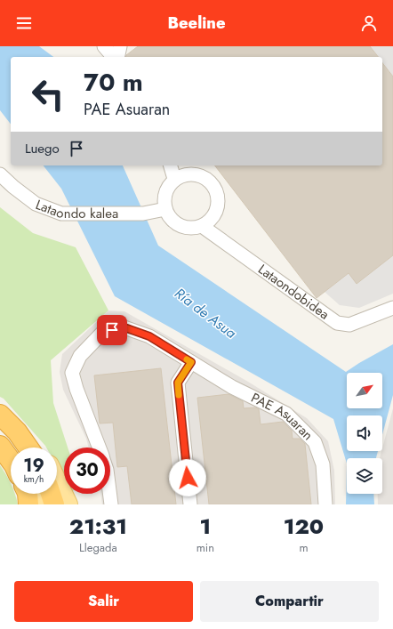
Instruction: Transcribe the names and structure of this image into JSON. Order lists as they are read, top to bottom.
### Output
{
  "streets": {
    "street": ["Lataondo kalea", "Lataondobidea", "PAE Asuaran"]
  },
  "crossings": [
    ["Lataondo kalea", "Lataondobidea"]
  ],
  "water": ["Ría de Asua"],
  "north": "top right",
  "page": {
    "header": "Beeline",
    "turn": ["70 m", "PAE Asuaran"],
    "then": "Luego",
    "speed": "19 km/h",
    "limit": "30",
    "eta": [
      "21:31",
      "Llegada",
      "1",
      "min",
      "120",
      "m"
    ],
    "buttons": ["Salir", "Compartir"]
  }
}
